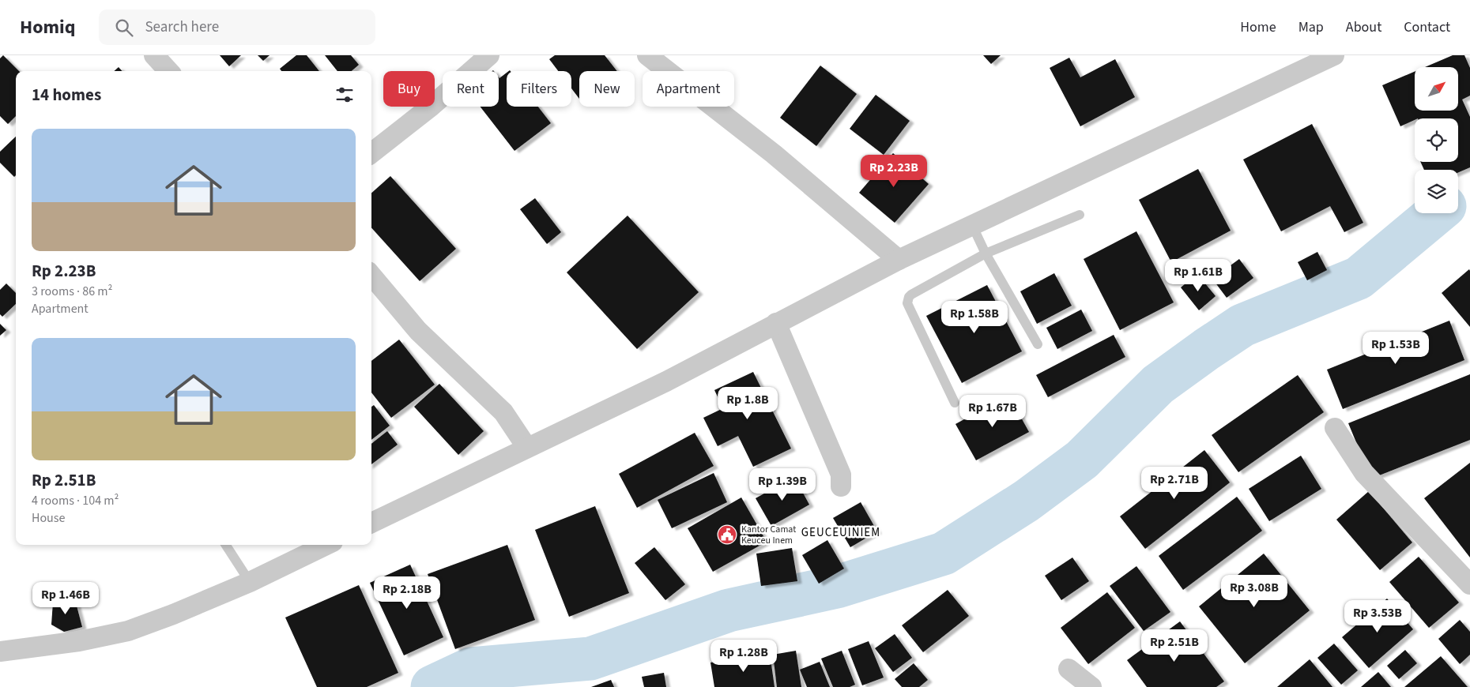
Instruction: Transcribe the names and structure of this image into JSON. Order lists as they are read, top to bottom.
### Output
{
  "districts": ["GEUCEUINIEM"],
  "places": {
    "public building": ["Kantor Camat Keuceu Inem"]
  },
  "north": "top right",
  "page": {
    "header": "Homiq",
    "search": "Search here",
    "nav": [
      "Home",
      "Map",
      "About",
      "Contact"
    ],
    "chip": [
      "Buy",
      "Rent",
      "Filters",
      "New",
      "Apartment"
    ],
    "heading": "14 homes",
    "list": [
      {
        "name": "Rp 2.23B",
        "note": "3 rooms · 86 m² · Apartment"
      },
      {
        "name": "Rp 2.51B",
        "note": "4 rooms · 104 m² · House"
      }
    ],
    "price": [
      "Rp 2.23B",
      "Rp 1.61B",
      "Rp 1.58B",
      "Rp 1.53B",
      "Rp 1.8B",
      "Rp 1.67B",
      "Rp 2.71B",
      "Rp 1.39B",
      "Rp 3.08B",
      "Rp 2.18B",
      "Rp 1.46B",
      "Rp 3.53B",
      "Rp 2.51B",
      "Rp 1.28B"
    ]
  }
}
